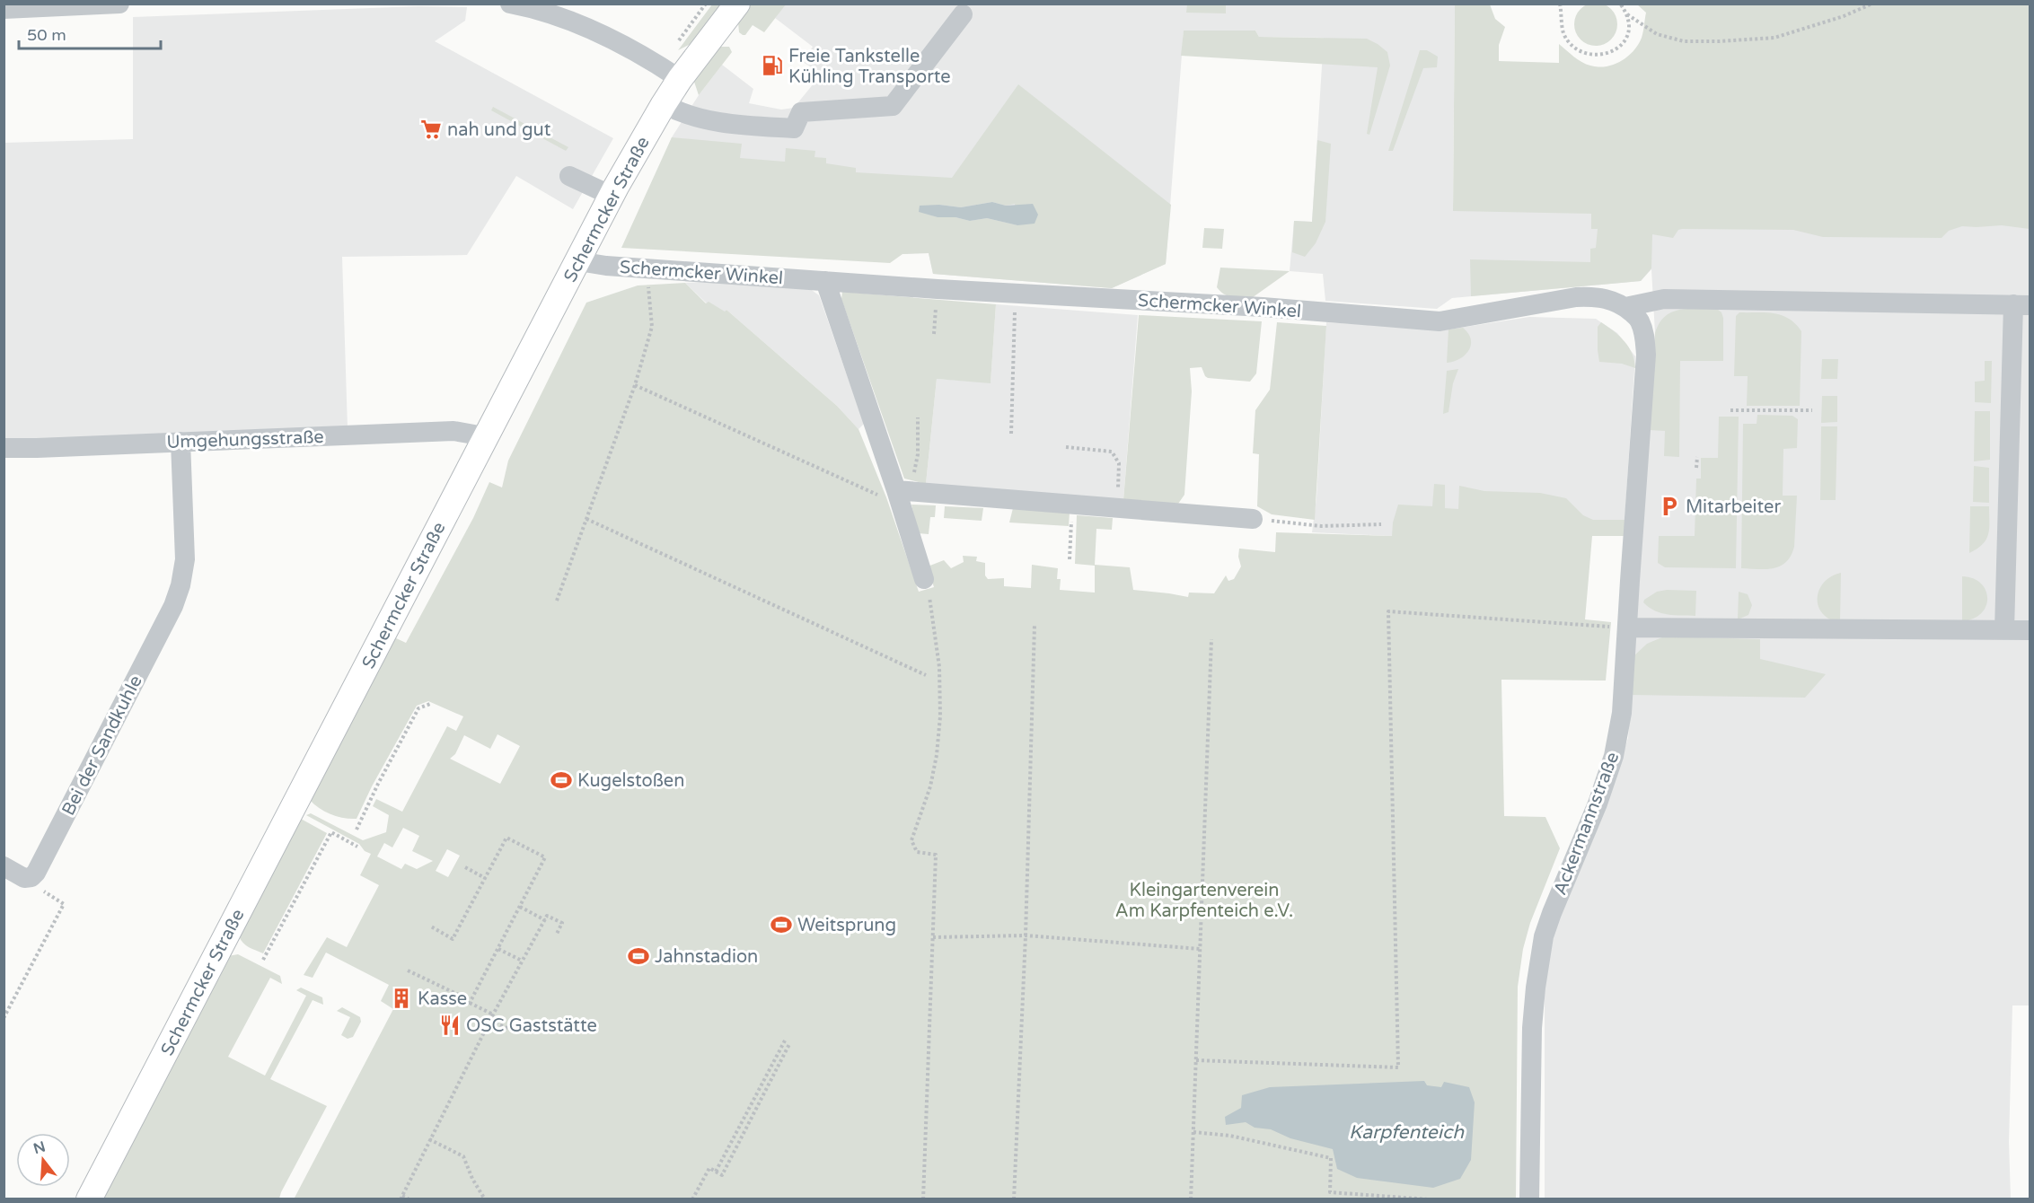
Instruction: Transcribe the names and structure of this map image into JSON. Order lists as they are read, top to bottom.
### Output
{
  "streets": {
    "main road": ["Schermcker Straße"],
    "street": [
      "Schermcker Winkel",
      "Umgehungsstraße",
      "Bei der Sandkuhle",
      "Ackermannstraße"
    ]
  },
  "crossings": [
    ["Schermcker Straße", "Schermcker Winkel"],
    ["Schermcker Straße", "Umgehungsstraße"],
    ["Schermcker Winkel", "Ackermannstraße"],
    ["Umgehungsstraße", "Bei der Sandkuhle"]
  ],
  "water": ["Karpfenteich"],
  "parks": ["Kleingartenverein Am Karpfenteich e.V."],
  "places": {
    "fuel station": ["Freie Tankstelle Kühling Transporte"],
    "supermarket": ["nah und gut"],
    "parking": ["Mitarbeiter"],
    "sports": ["Kugelstoßen", "Weitsprung", "Jahnstadion"],
    "building": ["Kasse"],
    "restaurant": ["OSC Gaststätte"]
  },
  "scale_bar": "50 m",
  "north": "top"
}
